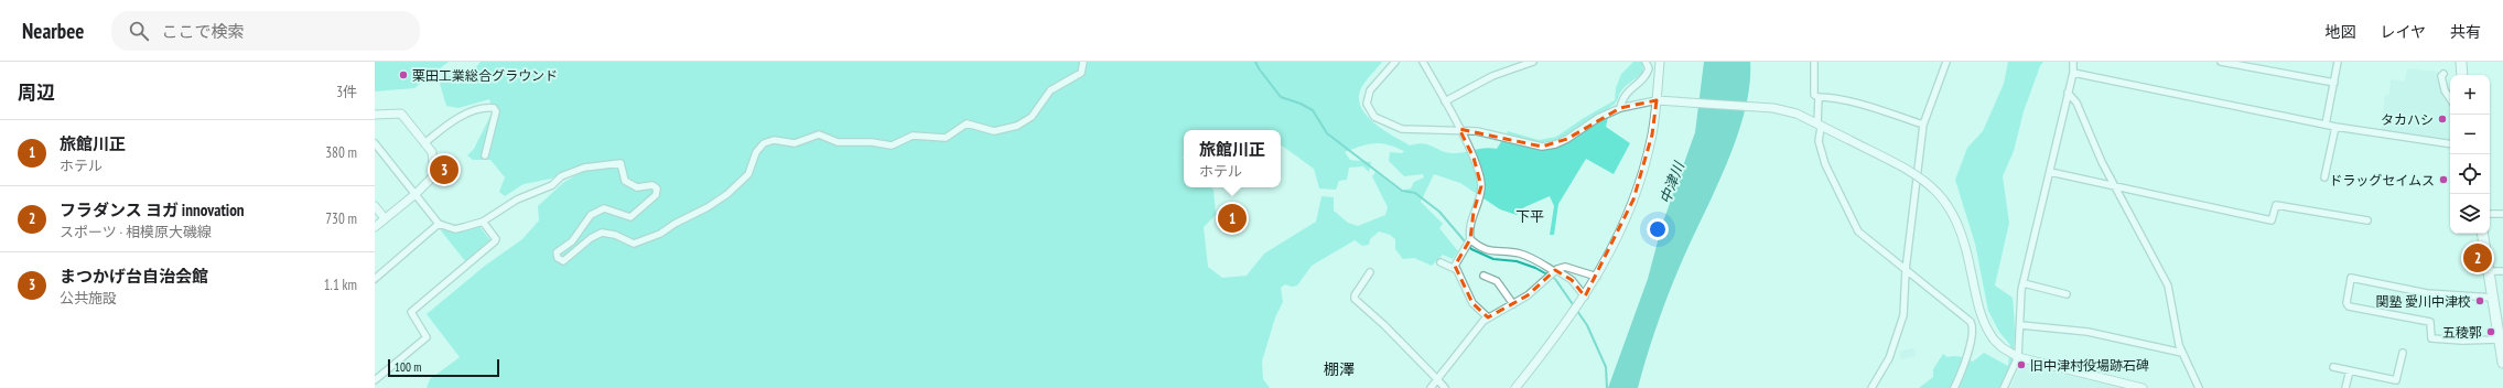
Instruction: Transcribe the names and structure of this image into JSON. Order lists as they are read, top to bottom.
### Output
{
  "districts": ["下平", "棚澤"],
  "water": ["中津川"],
  "places": [
    "栗田工業総合グラウンド",
    "タカハシ",
    "ドラッグセイムス",
    "関塾 愛川中津校",
    "五稜郭",
    "旧中津村役場跡石碑"
  ],
  "scale_bar": "100 m",
  "page": {
    "header": "Nearbee",
    "search": "ここで検索",
    "nav": ["地図", "レイヤ", "共有"],
    "heading": ["周辺", "3件"],
    "map_buttons": ["+", "−"],
    "list": [
      {
        "mark": "1",
        "name": "旅館川正",
        "note": "ホテル",
        "value": "380 m"
      },
      {
        "mark": "2",
        "name": "フラダンス ヨガ innovation",
        "note": "スポーツ · 相模原大磯線",
        "value": "730 m"
      },
      {
        "mark": "3",
        "name": "まつかげ台自治会館",
        "note": "公共施設",
        "value": "1.1 km"
      }
    ],
    "popup": ["旅館川正", "ホテル"],
    "pins": ["3", "1", "2"],
    "scale": "100 m"
  }
}
